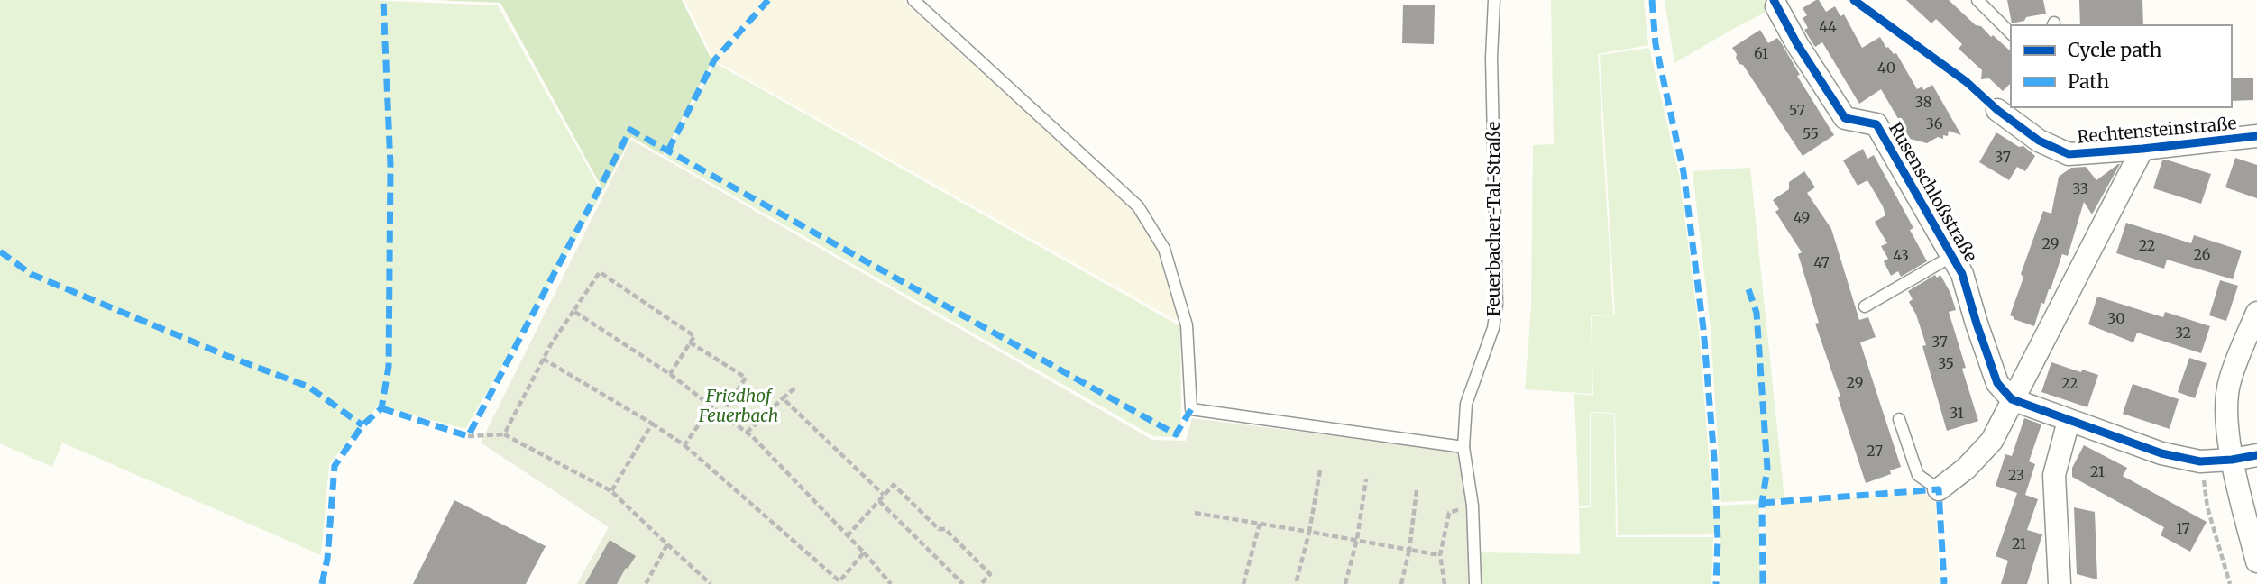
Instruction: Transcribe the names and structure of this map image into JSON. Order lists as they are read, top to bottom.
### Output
{
  "streets": {
    "street": ["Rechtensteinstraße", "Rusenschloßstraße"],
    "lane": ["Feuerbacher-Tal-Straße"]
  },
  "crossings": [
    ["Rechtensteinstraße", "Rusenschloßstraße"]
  ],
  "parks": ["Friedhof Feuerbach"],
  "house_numbers": [
    "44",
    "61",
    "40",
    "38",
    "57",
    "36",
    "55",
    "37",
    "33",
    "49",
    "29",
    "22",
    "26",
    "43",
    "47",
    "30",
    "32",
    "37",
    "35",
    "29",
    "22",
    "31",
    "27",
    "21",
    "23",
    "17",
    "21"
  ],
  "legend": ["Cycle path", "Path"]
}
